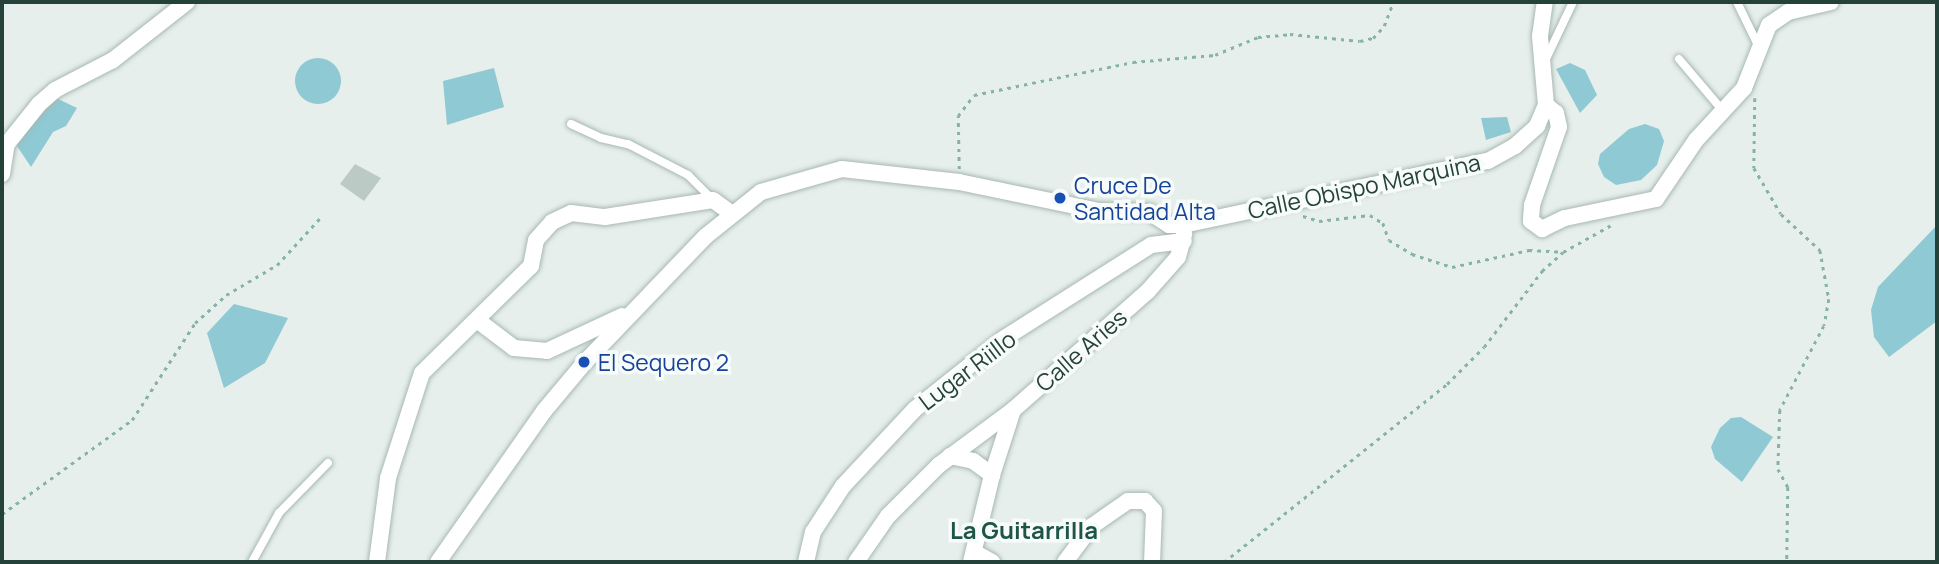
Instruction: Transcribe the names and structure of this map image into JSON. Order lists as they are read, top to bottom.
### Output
{
  "streets": {
    "street": ["Calle Obispo Marquina", "Calle Aries", "Lugar Riillo"]
  },
  "crossings": [
    ["Calle Obispo Marquina", "Calle Aries"],
    ["Calle Obispo Marquina", "Lugar Riillo"],
    ["Calle Aries", "Lugar Riillo"]
  ],
  "districts": ["La Guitarrilla"],
  "places": ["Cruce De Santidad Alta", "El Sequero 2"]
}
